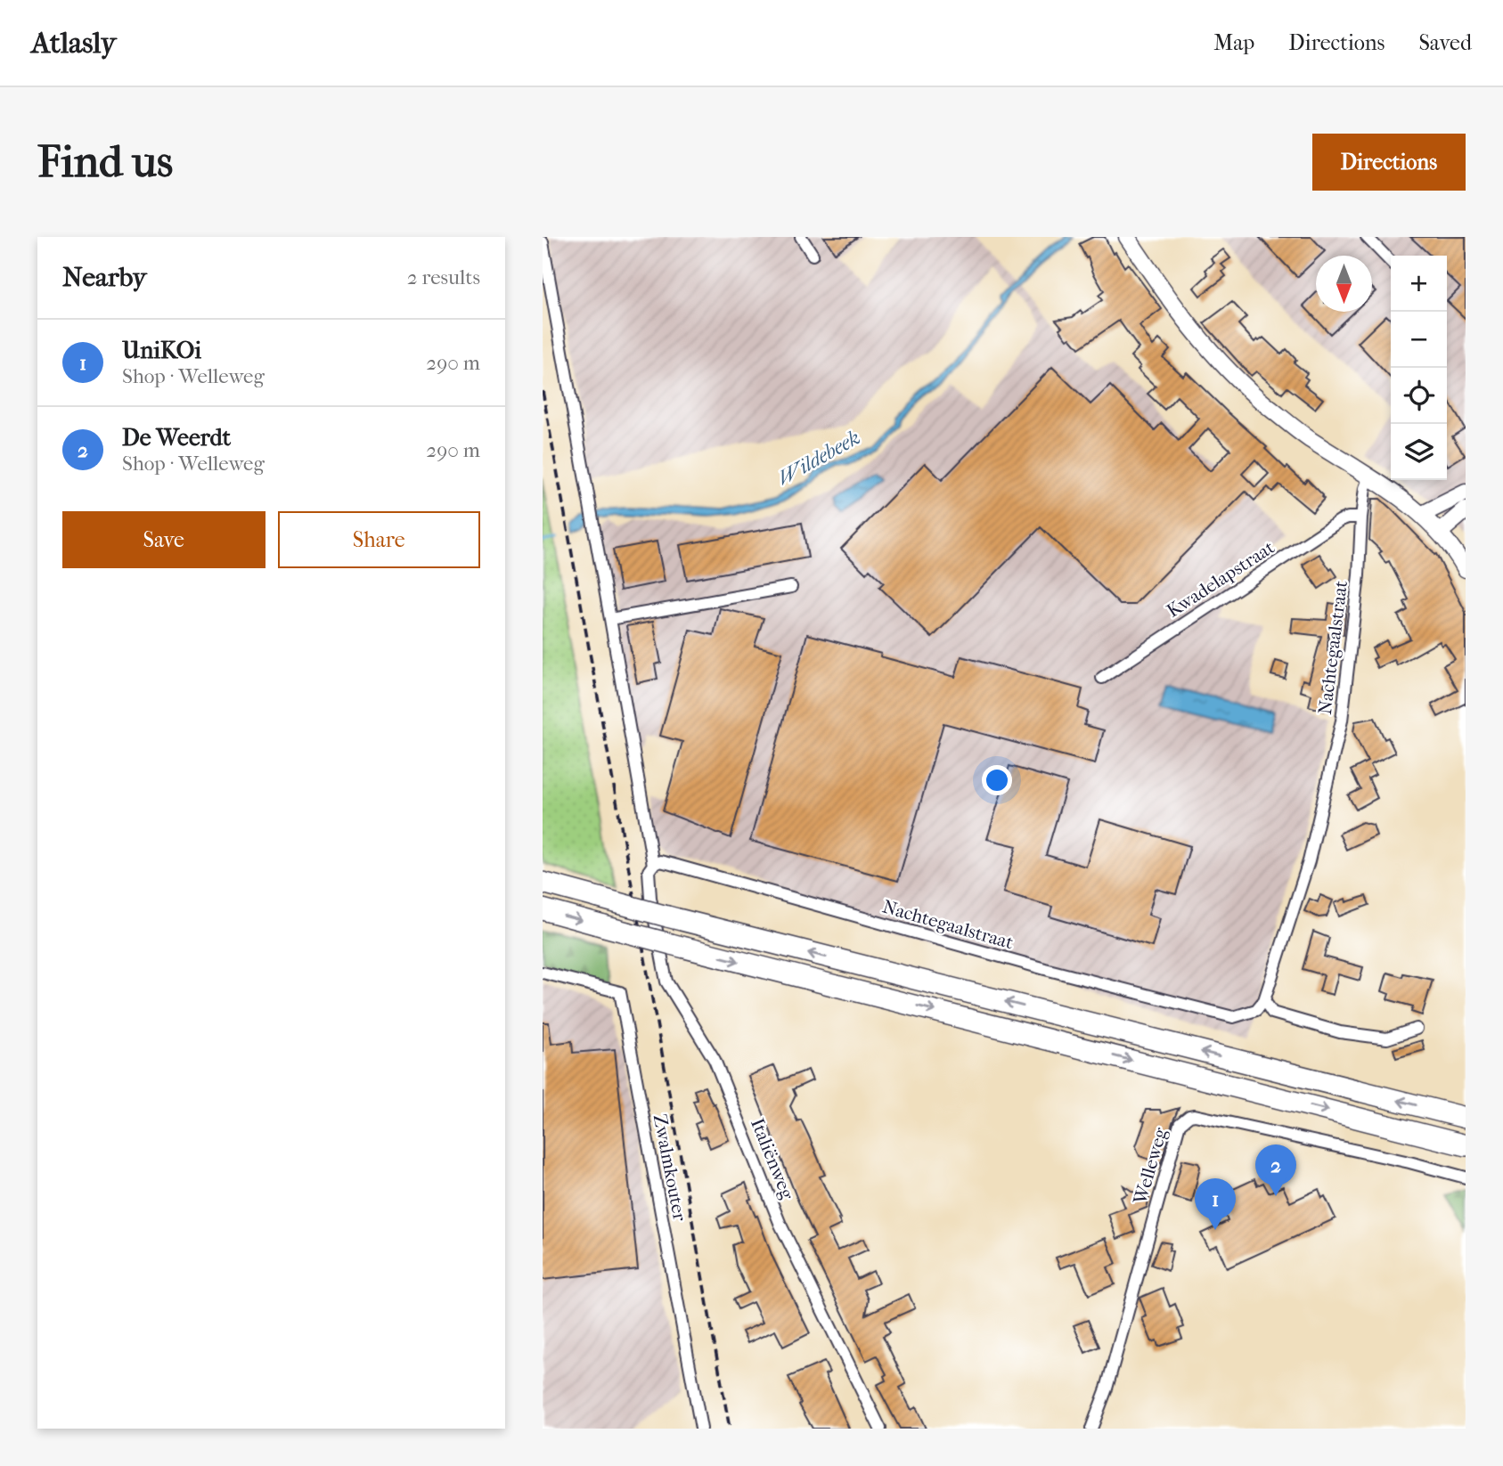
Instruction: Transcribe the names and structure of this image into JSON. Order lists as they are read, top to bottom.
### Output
{
  "streets": {
    "street": [
      "Kwadelapstraat",
      "Nachtegaalstraat",
      "Italiënweg",
      "Welleweg",
      "Zwalmkouter"
    ]
  },
  "crossings": [
    ["Kwadelapstraat", "Nachtegaalstraat"],
    ["Nachtegaalstraat", "Italiënweg"]
  ],
  "water": ["Wildebeek"],
  "north": "bottom",
  "page": {
    "header": "Atlasly",
    "nav": ["Map", "Directions", "Saved"],
    "buttons": [
      "Directions",
      ["Save", "Share"]
    ],
    "title": "Find us",
    "heading": ["Nearby", "2 results"],
    "map_buttons": ["+", "−"],
    "list": [
      {
        "mark": "1",
        "name": "UniKOi",
        "note": "Shop · Welleweg",
        "value": "290 m"
      },
      {
        "mark": "2",
        "name": "De Weerdt",
        "note": "Shop · Welleweg",
        "value": "290 m"
      }
    ],
    "pins": ["2", "1"]
  }
}
